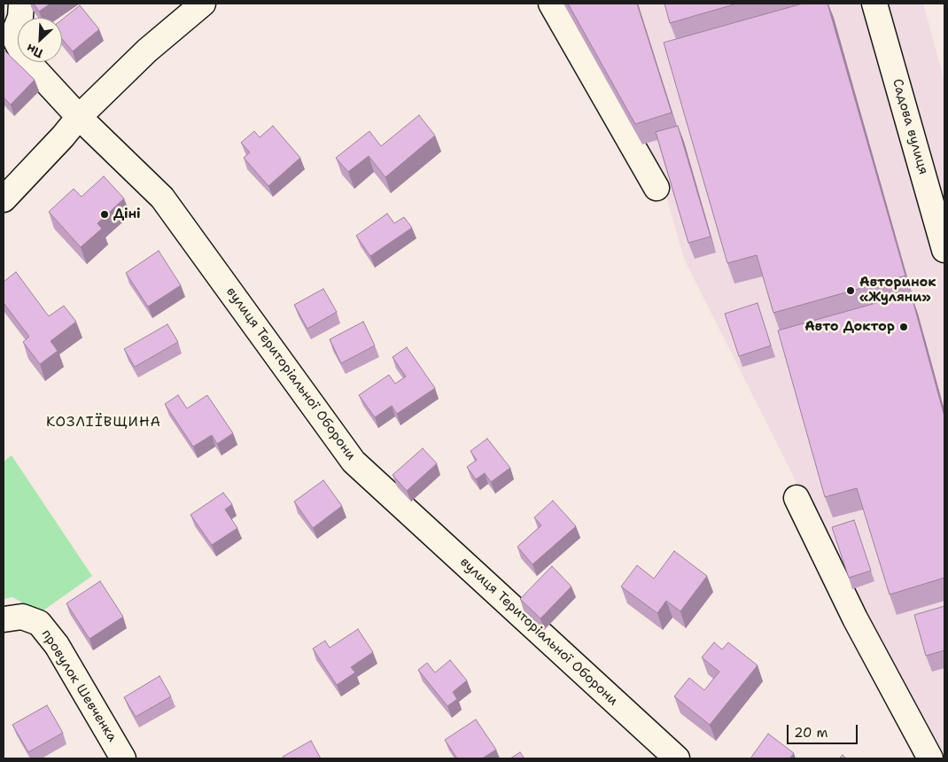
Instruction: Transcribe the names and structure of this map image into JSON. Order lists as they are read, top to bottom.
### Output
{
  "streets": {
    "street": ["Садова вулиця", "вулиця Територіальної Оборони", "провулок Шевченка"]
  },
  "districts": ["КОЗЛІЇВЩИНА"],
  "places": ["Діні", "Авторинок «Жуляни»", "Авто Доктор"],
  "scale_bar": "20 m",
  "north": "bottom left"
}
